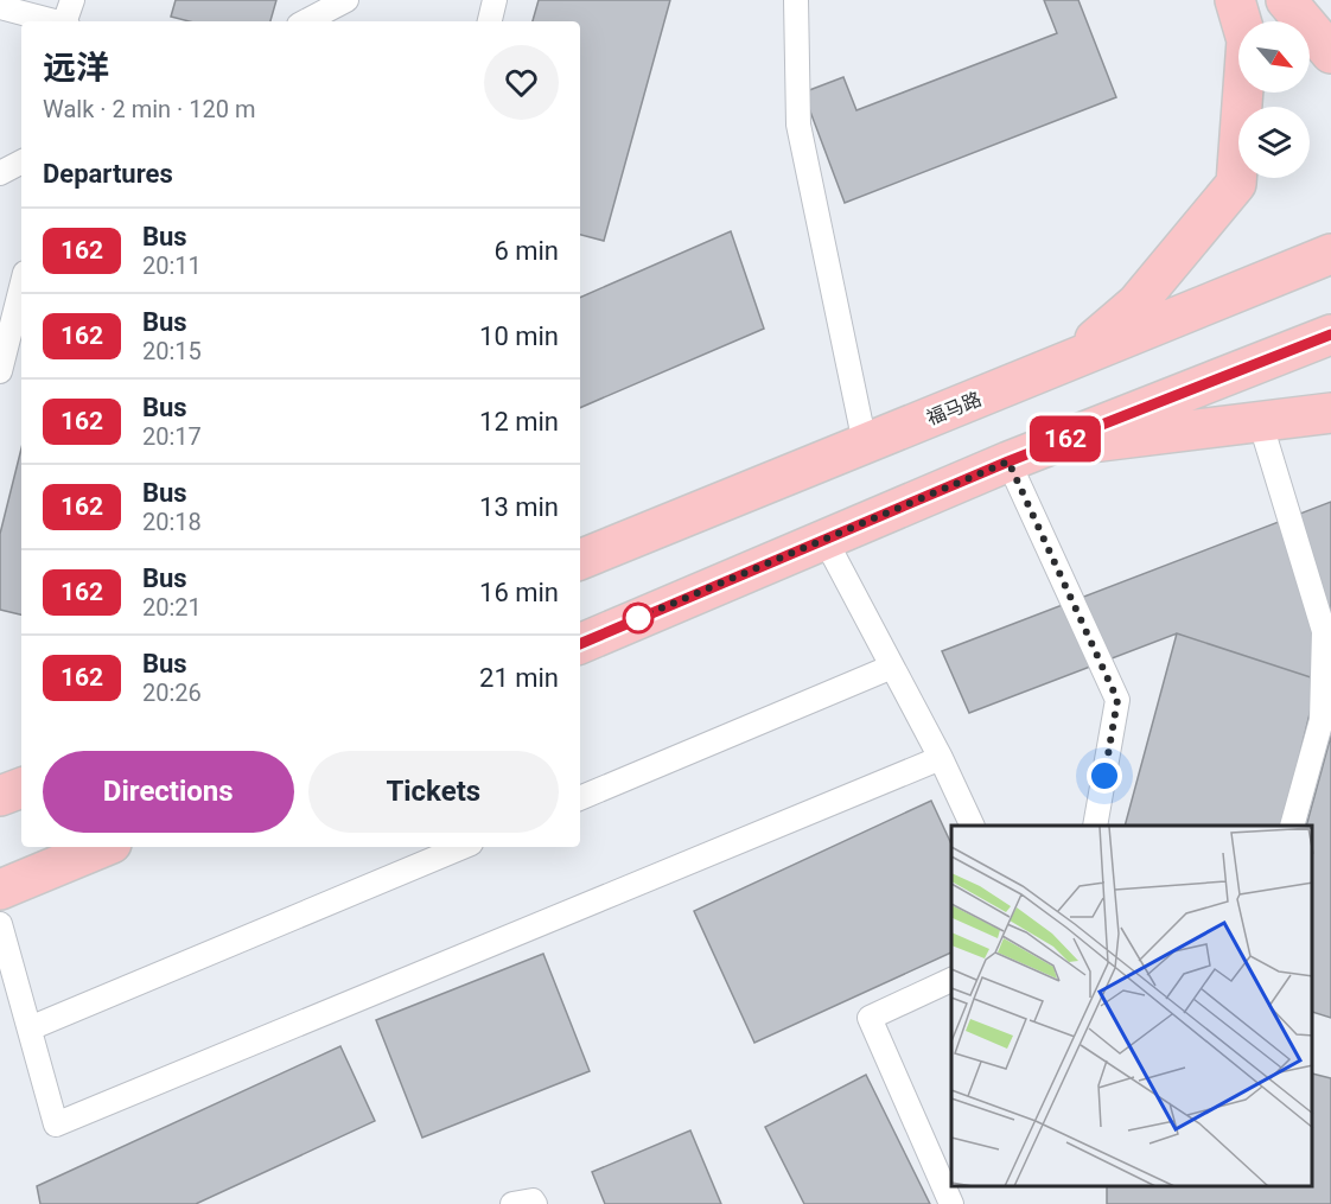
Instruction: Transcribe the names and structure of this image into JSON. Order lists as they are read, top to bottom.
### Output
{
  "streets": {
    "main road": ["福马路"]
  },
  "lines": ["bus line 162"],
  "north": "bottom right",
  "page": {
    "on_map": "162",
    "heading": [
      ["远洋", "Walk · 2 min · 120 m"],
      "Departures"
    ],
    "list": [
      {
        "mark": "162",
        "name": "Bus",
        "note": "20:11",
        "value": "6 min"
      },
      {
        "mark": "162",
        "name": "Bus",
        "note": "20:15",
        "value": "10 min"
      },
      {
        "mark": "162",
        "name": "Bus",
        "note": "20:17",
        "value": "12 min"
      },
      {
        "mark": "162",
        "name": "Bus",
        "note": "20:18",
        "value": "13 min"
      },
      {
        "mark": "162",
        "name": "Bus",
        "note": "20:21",
        "value": "16 min"
      },
      {
        "mark": "162",
        "name": "Bus",
        "note": "20:26",
        "value": "21 min"
      }
    ],
    "buttons": ["Directions", "Tickets"]
  }
}
